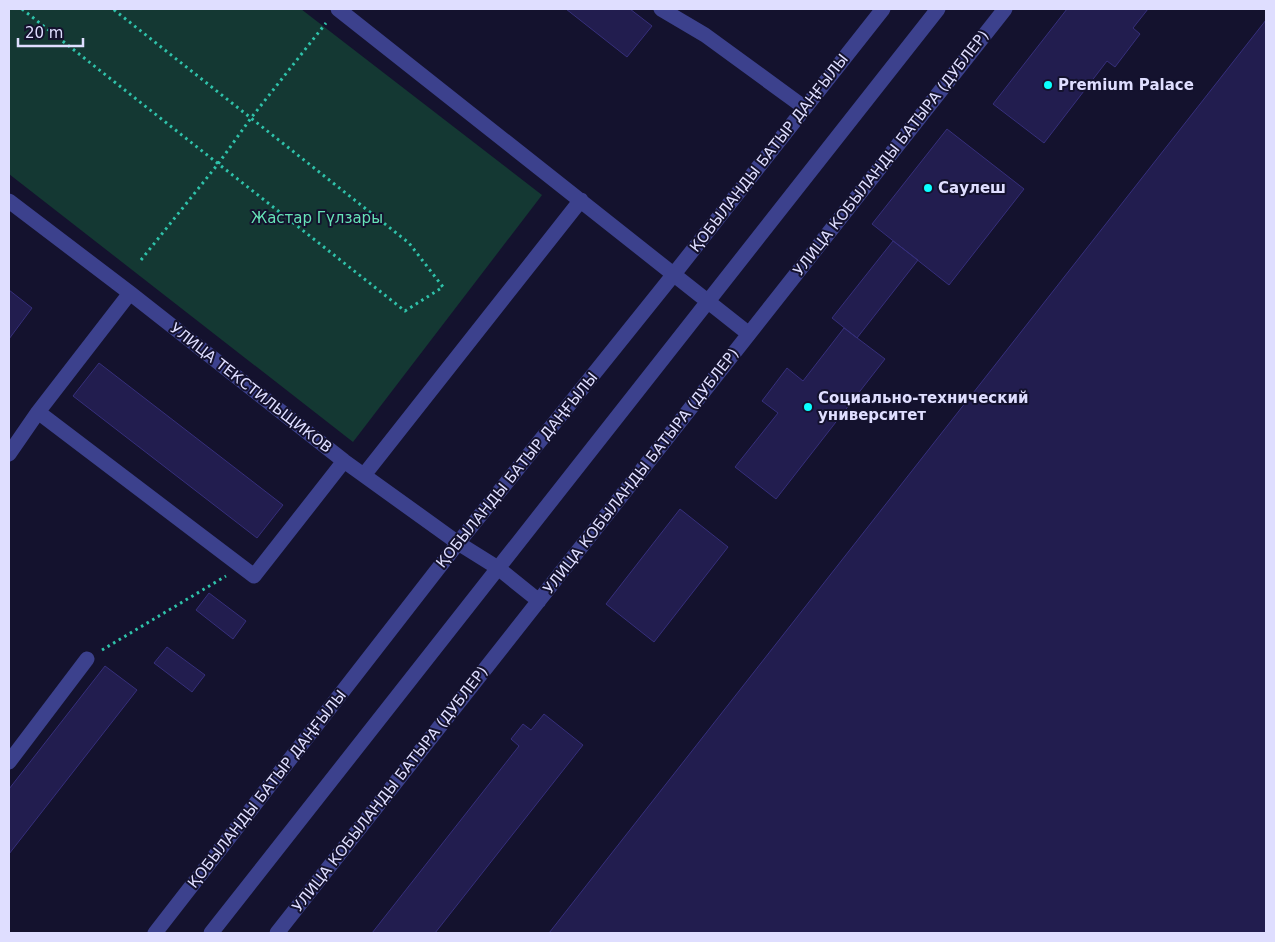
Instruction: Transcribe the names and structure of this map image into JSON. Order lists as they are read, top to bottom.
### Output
{
  "streets": {
    "street": ["ҚОБЫЛАНДЫ БАТЫР ДАҢҒЫЛЫ", "УЛИЦА КОБЫЛАНДЫ БАТЫРА (ДУБЛЕР)", "УЛИЦА ТЕКСТИЛЬЩИКОВ"]
  },
  "crossings": [
    ["ҚОБЫЛАНДЫ БАТЫР ДАҢҒЫЛЫ", "УЛИЦА ТЕКСТИЛЬЩИКОВ"],
    ["УЛИЦА КОБЫЛАНДЫ БАТЫРА (ДУБЛЕР)", "УЛИЦА ТЕКСТИЛЬЩИКОВ"]
  ],
  "parks": ["Жастар Гүлзары"],
  "places": ["Premium Palace", "Саулеш", "Социально-технический университет"],
  "scale_bar": "20 m"
}
